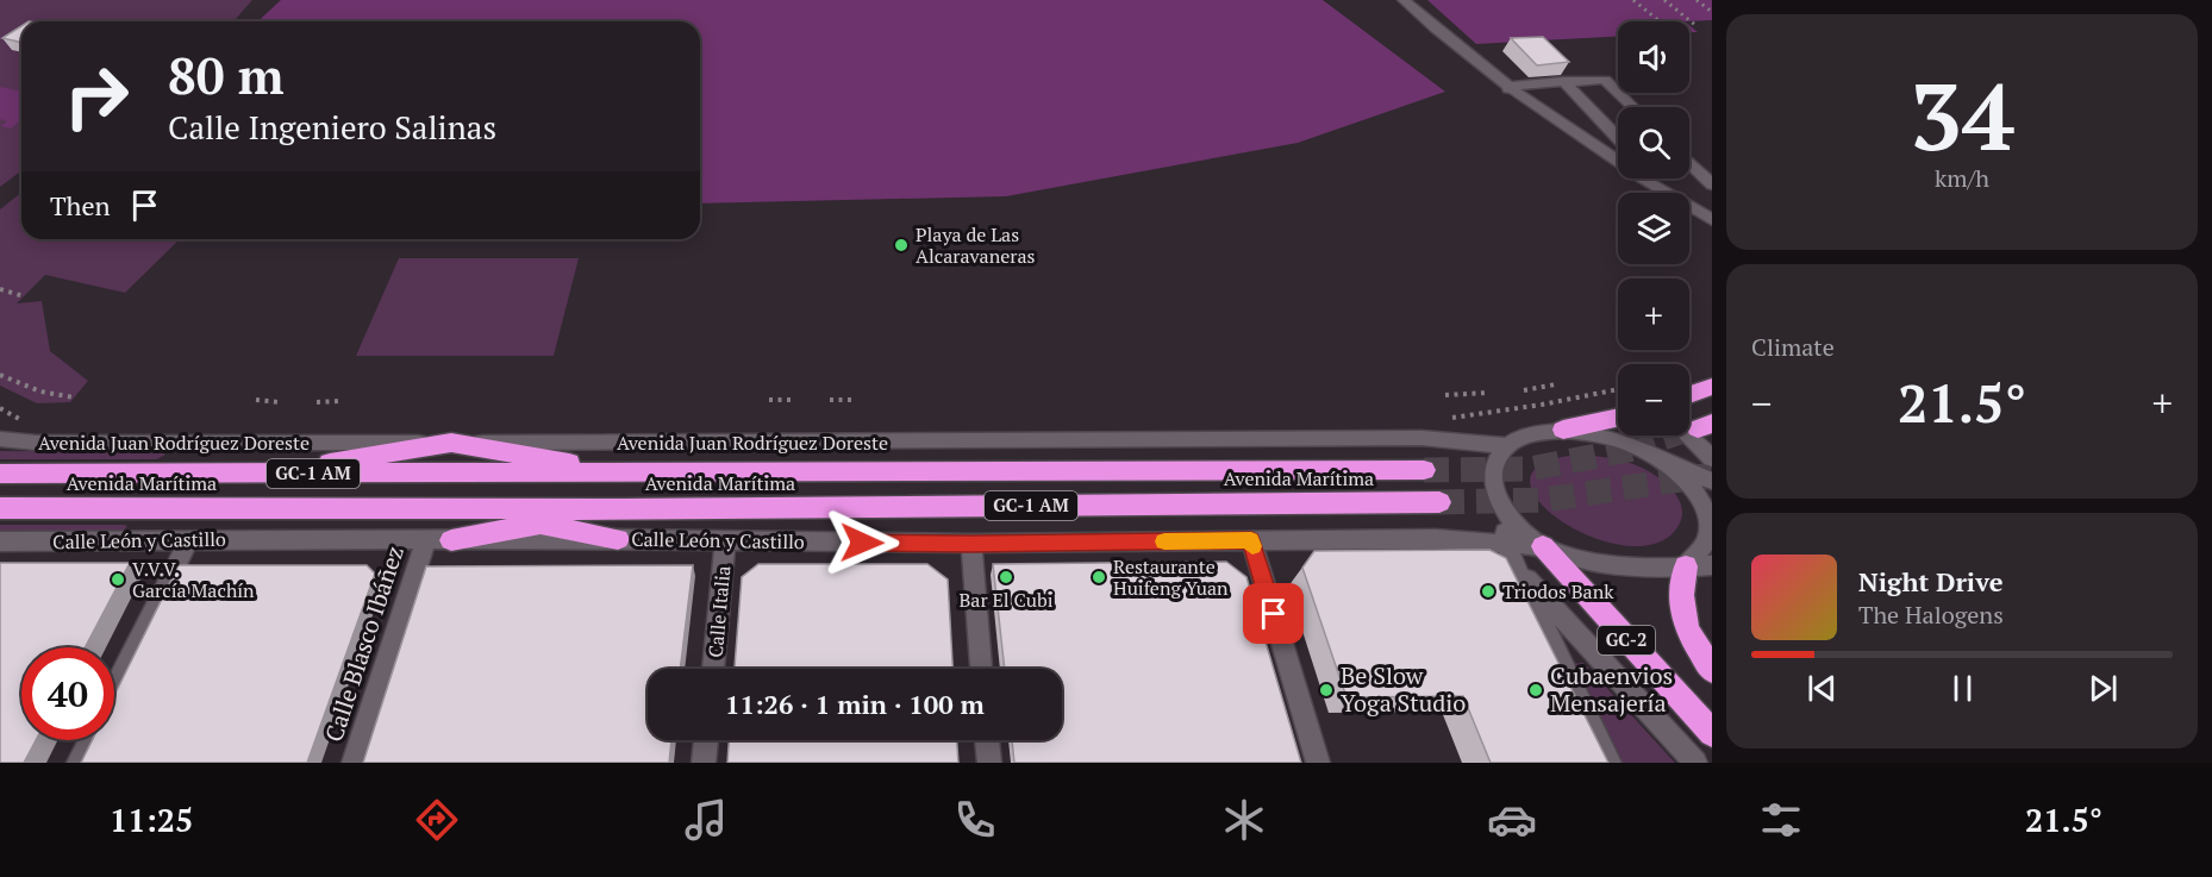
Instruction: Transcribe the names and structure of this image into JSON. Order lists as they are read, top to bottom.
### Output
{
  "streets": {
    "highway": ["GC-1 AM", "Avenida Marítima", "GC-2"],
    "street": [
      "Avenida Juan Rodríguez Doreste",
      "Calle León y Castillo",
      "Calle Italia",
      "Calle Blasco Ibáñez"
    ]
  },
  "crossings": [
    ["Calle León y Castillo", "Calle Italia"],
    ["Calle León y Castillo", "GC-2"],
    ["Calle León y Castillo", "Calle Blasco Ibáñez"]
  ],
  "places": [
    "Playa de Las Alcaravaneras",
    "Bar El Cubi",
    "Restaurante Huifeng Yuan",
    "V.V.V. García Machín",
    "Triodos Bank",
    "Be Slow Yoga Studio",
    "Cubaenvios Mensajería"
  ],
  "page": {
    "tile": [
      ["34", "km/h"],
      "Climate"
    ],
    "map_buttons": ["+", "−"],
    "turn": ["80 m", "Calle Ingeniero Salinas"],
    "then": "Then",
    "heat": ["−", "21.5°", "+"],
    "song": ["Night Drive", "The Halogens"],
    "limit": "40",
    "trip": "11:26 · 1 min · 100 m",
    "tabs": ["11:25", "21.5°"]
  }
}
